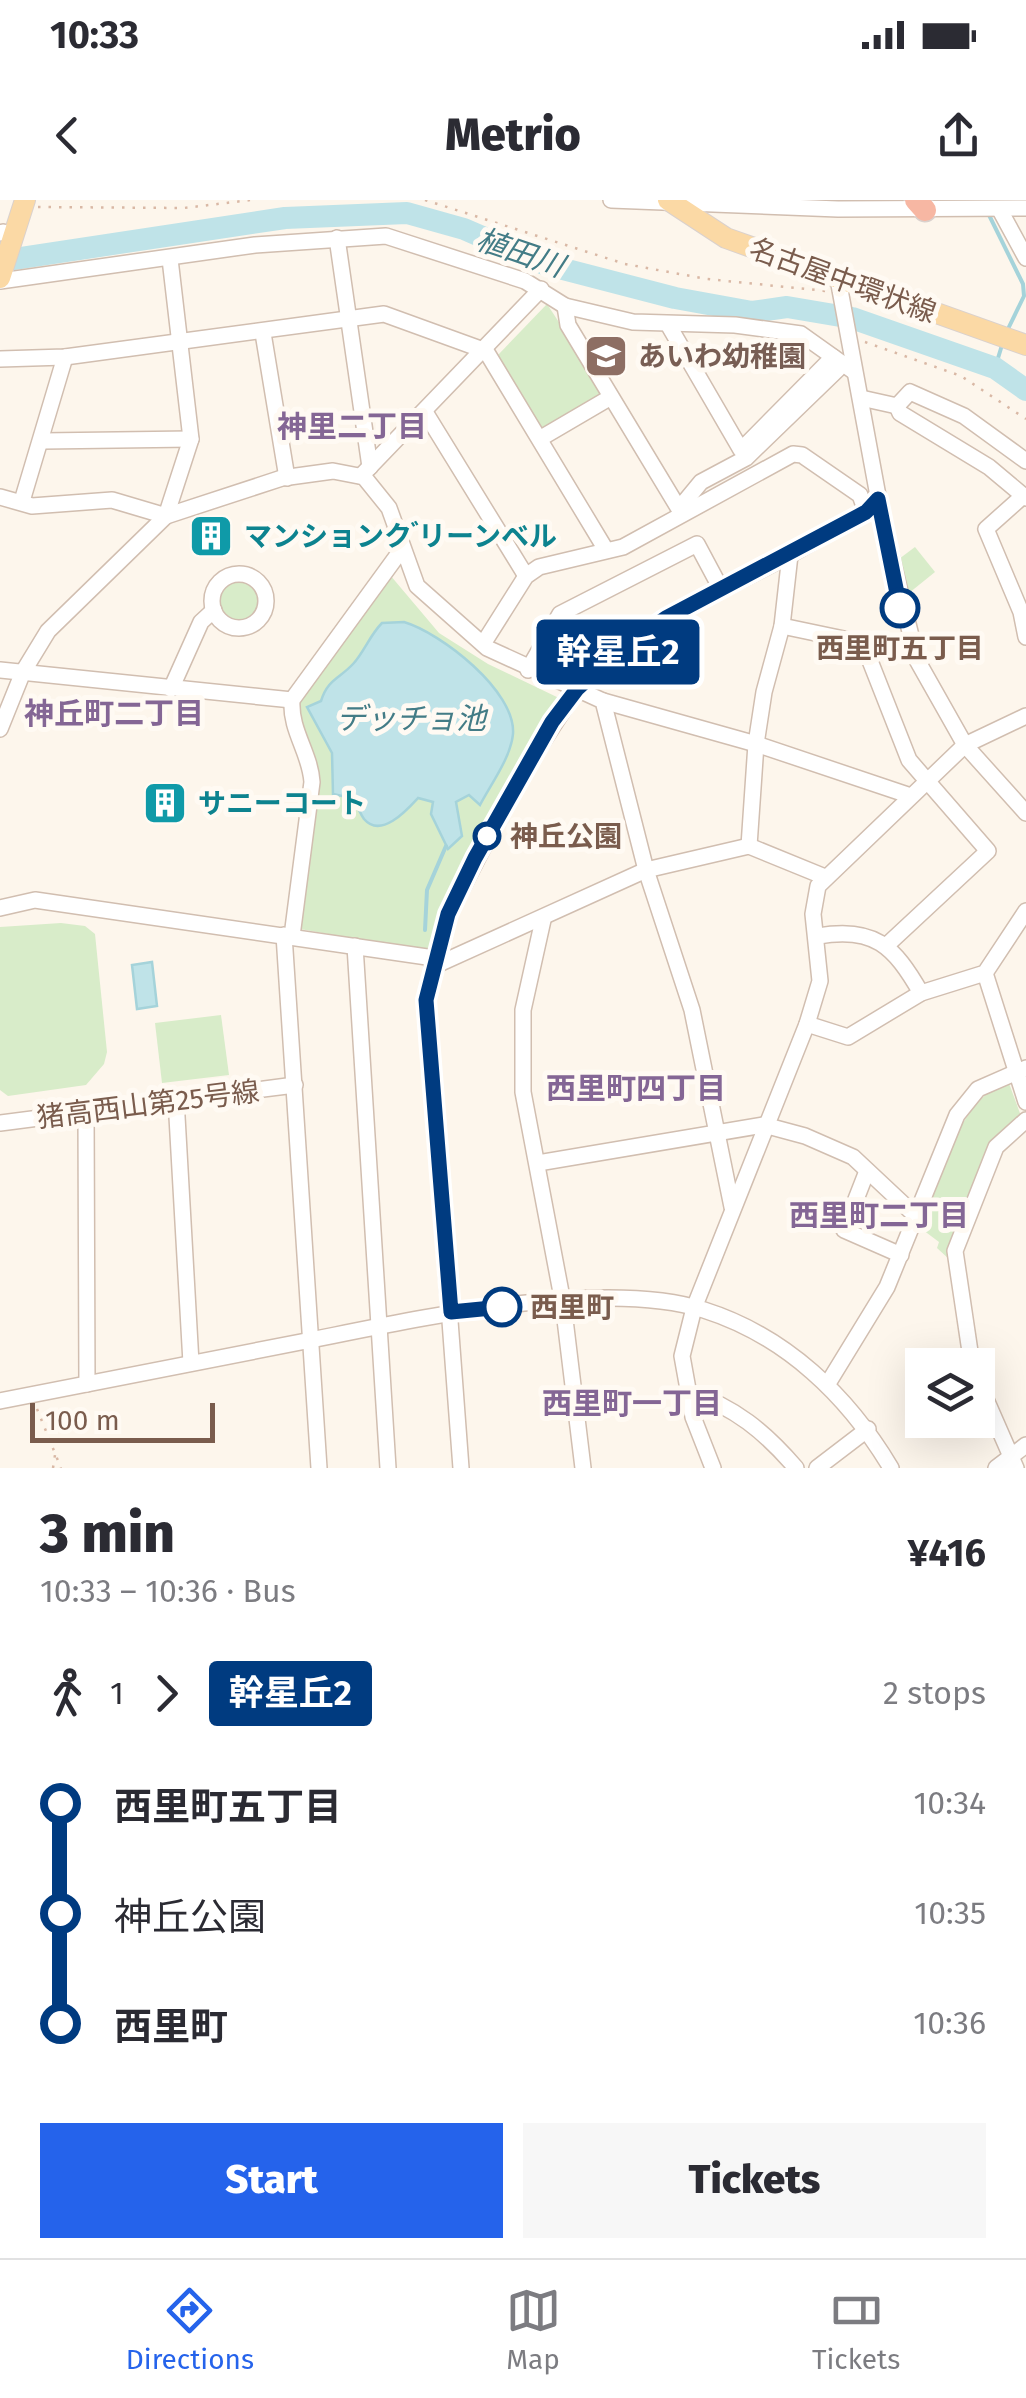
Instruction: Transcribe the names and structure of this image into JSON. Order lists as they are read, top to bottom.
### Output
{
  "streets": {
    "main road": ["名古屋中環状線"],
    "street": ["猪高西山第25号線"]
  },
  "districts": [
    "神里二丁目",
    "神丘町二丁目",
    "西里町四丁目",
    "西里町二丁目",
    "西里町一丁目"
  ],
  "water": ["植田川", "デッチョ池"],
  "places": {
    "school or university": ["あいわ幼稚園"],
    "building": ["マンションク ゙リーンベル", "サニーコート"],
    "other": ["西里町五丁目", "神丘公園", "西里町"]
  },
  "lines": ["bus line 幹星丘2"],
  "scale_bar": "100 m",
  "page": {
    "status": "10:33",
    "header": "Metrio",
    "on_map": "幹星丘2",
    "scale": "100 m",
    "heading": ["3 min", "10:33 – 10:36 · Bus", "¥416"],
    "legs": ["1", "幹星丘2", "2 stops"],
    "list": [
      {
        "name": "西里町五丁目",
        "value": "10:34"
      },
      {
        "name": "神丘公園",
        "value": "10:35"
      },
      {
        "name": "西里町",
        "value": "10:36"
      }
    ],
    "buttons": ["Start", "Tickets"],
    "tabs": ["Directions", "Map", "Tickets"]
  }
}
